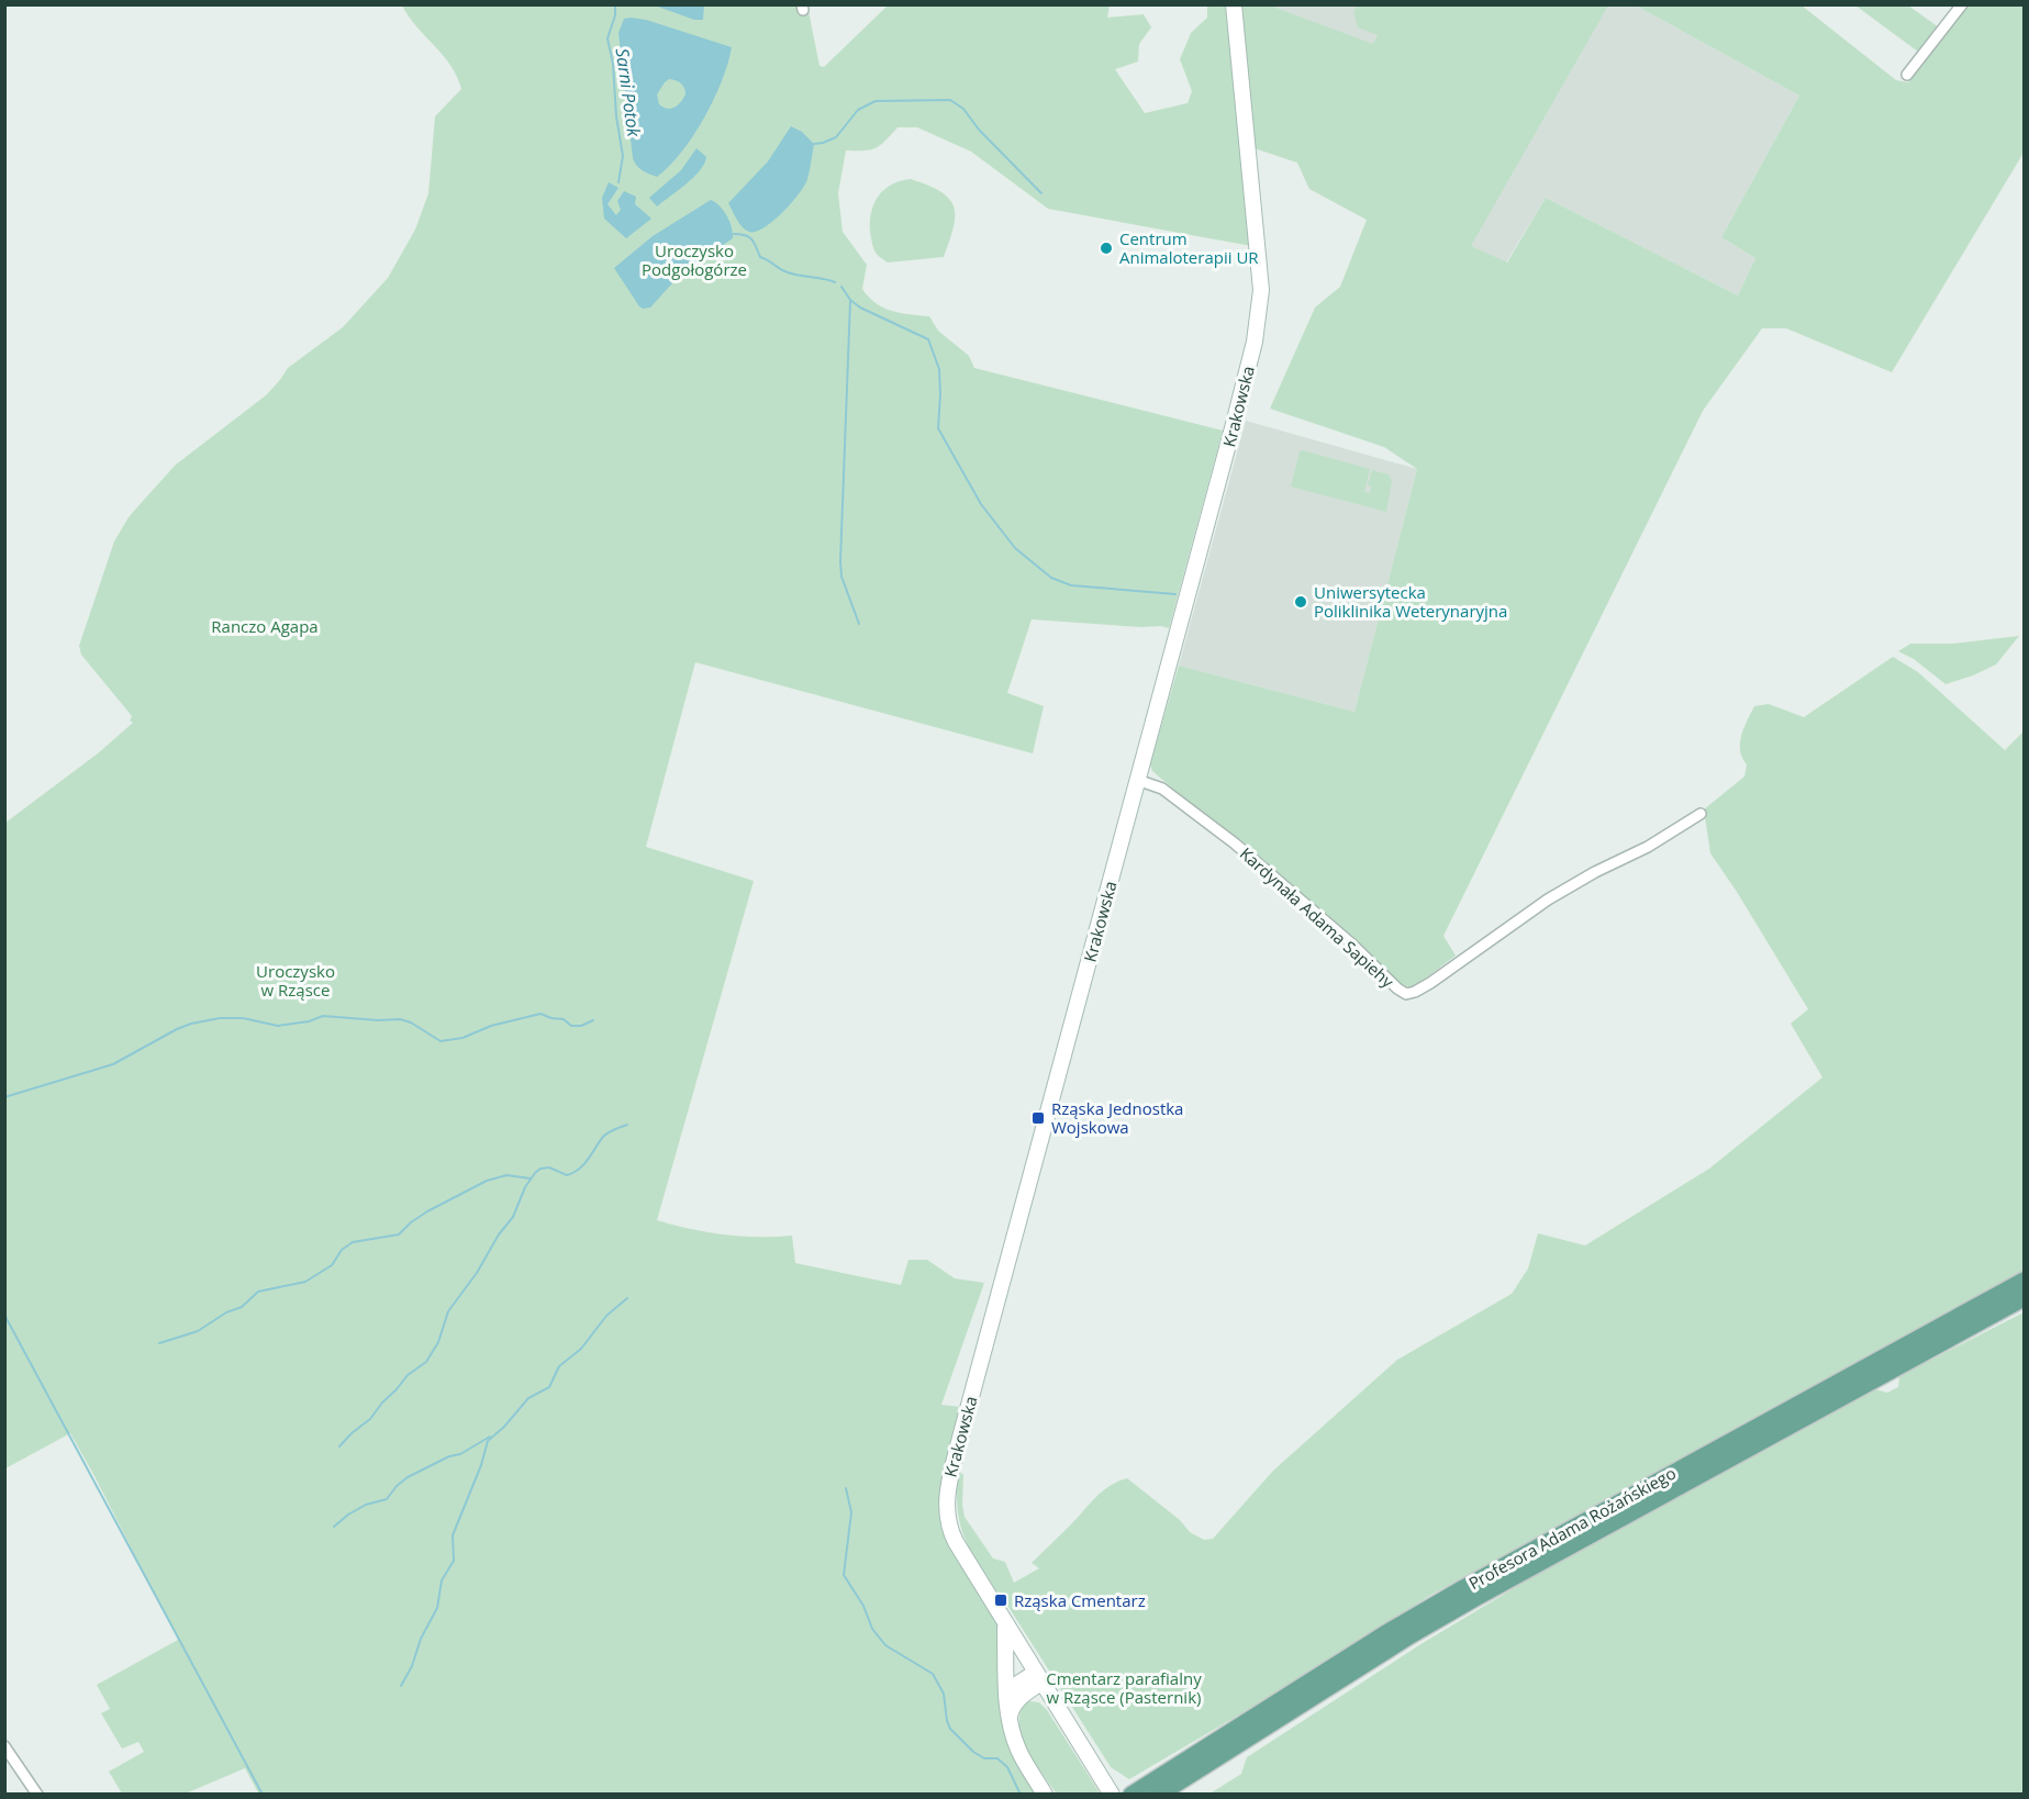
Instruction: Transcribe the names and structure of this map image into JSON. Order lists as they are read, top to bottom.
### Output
{
  "streets": {
    "main road": ["Profesora Adama Rożańskiego"],
    "street": ["Krakowska", "Kardynała Adama Sapiehy"]
  },
  "crossings": [
    ["Krakowska", "Kardynała Adama Sapiehy"]
  ],
  "water": ["Sarni Potok"],
  "parks": [
    "Uroczysko Podgołogórze",
    "Ranczo Agapa",
    "Uroczysko w Rząsce",
    "Cmentarz parafialny w Rząsce (Pasternik)"
  ],
  "places": {
    "other": ["Centrum Animaloterapii UR", "Uniwersytecka Poliklinika Weterynaryjna"],
    "transit": ["Rząska Jednostka Wojskowa", "Rząska Cmentarz"]
  }
}
